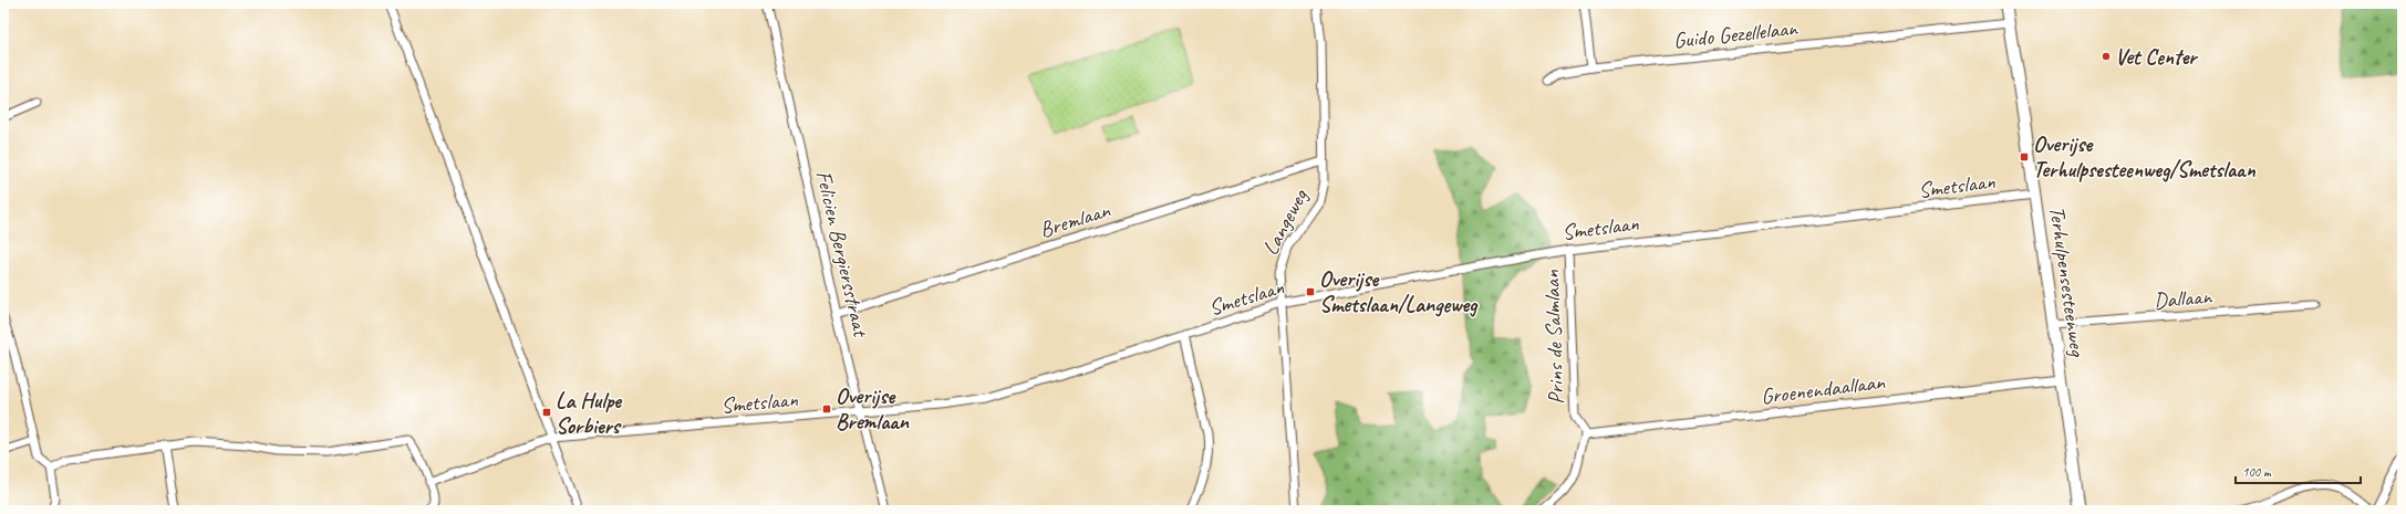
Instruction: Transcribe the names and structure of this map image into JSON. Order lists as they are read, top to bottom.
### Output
{
  "streets": {
    "main road": ["Terhulpensesteenweg"],
    "street": [
      "Guido Gezellelaan",
      "Smetslaan",
      "Bremlaan",
      "Langeweg",
      "Felicien Bergiersstraat",
      "Dallaan",
      "Prins de Salmlaan",
      "Groenendaallaan"
    ]
  },
  "crossings": [
    ["Guido Gezellelaan", "Terhulpensesteenweg"],
    ["Smetslaan", "Langeweg"],
    ["Smetslaan", "Felicien Bergiersstraat"],
    ["Smetslaan", "Terhulpensesteenweg"],
    ["Smetslaan", "Prins de Salmlaan"],
    ["Bremlaan", "Langeweg"],
    ["Bremlaan", "Felicien Bergiersstraat"],
    ["Terhulpensesteenweg", "Dallaan"],
    ["Terhulpensesteenweg", "Groenendaallaan"],
    ["Prins de Salmlaan", "Groenendaallaan"]
  ],
  "places": {
    "other": ["Vet Center"],
    "transit": [
      "Overijse Terhulpsesteenweg/Smetslaan",
      "Overijse Smetslaan/Langeweg",
      "Overijse Bremlaan",
      "La Hulpe Sorbiers"
    ]
  },
  "scale_bar": "100 m"
}
